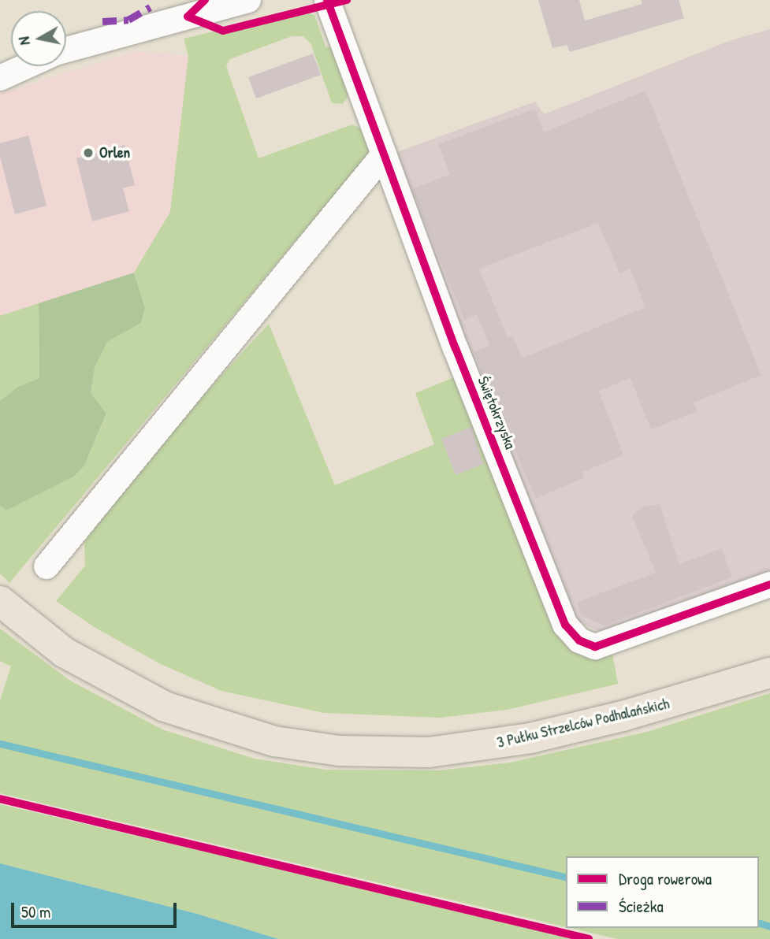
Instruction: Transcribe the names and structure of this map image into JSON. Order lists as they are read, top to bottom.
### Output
{
  "streets": {
    "main road": ["3 Pułku Strzelców Podhalańskich"],
    "street": ["Świętokrzyska"]
  },
  "places": ["Orlen"],
  "legend": ["Droga rowerowa", "Ścieżka"],
  "scale_bar": "50 m",
  "north": "left"
}
